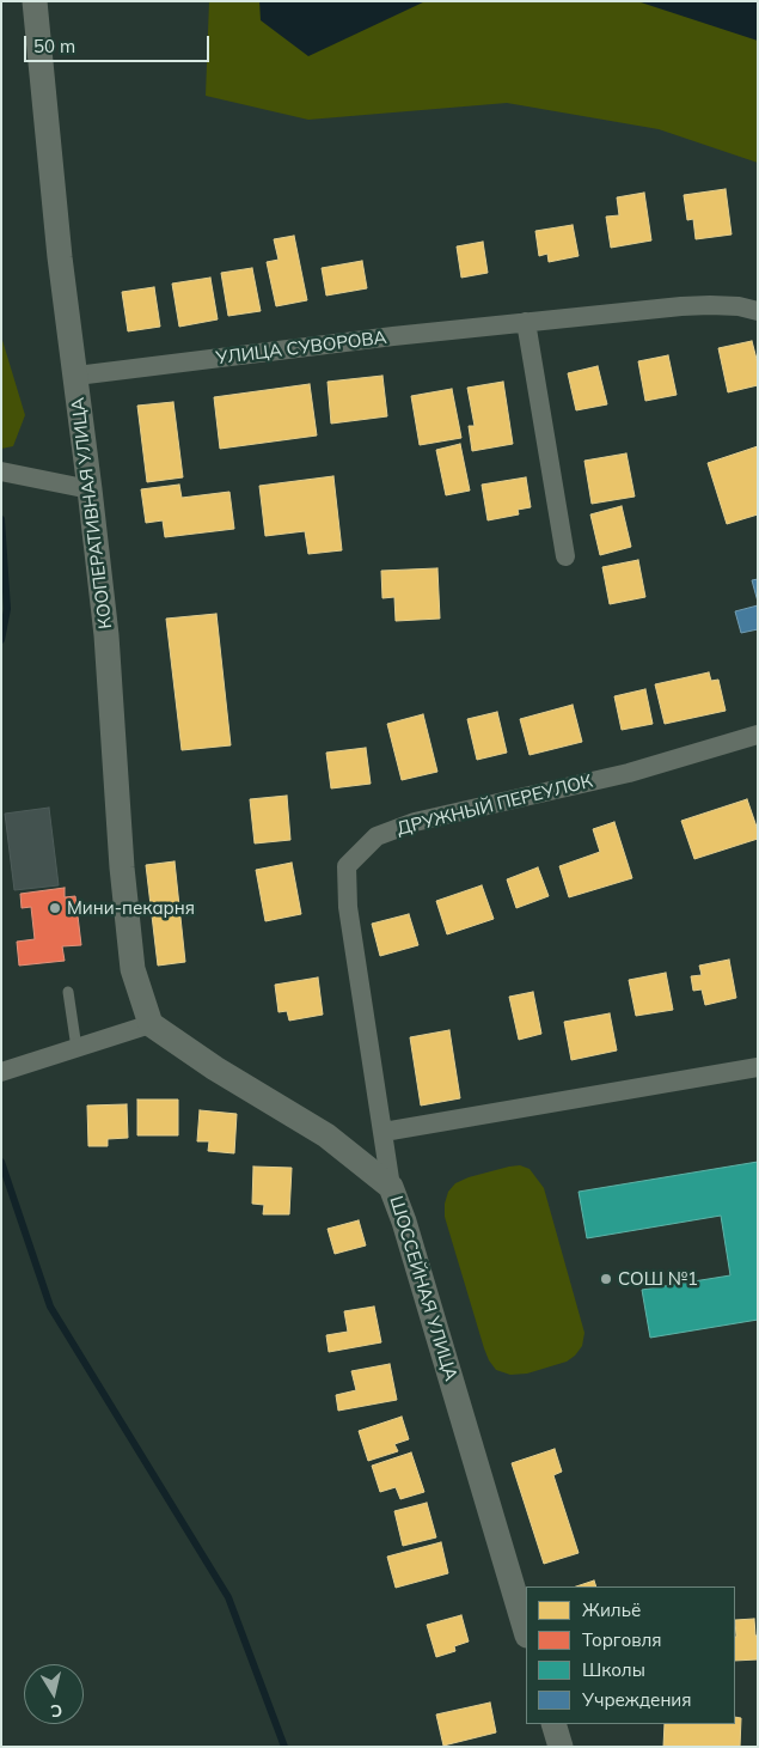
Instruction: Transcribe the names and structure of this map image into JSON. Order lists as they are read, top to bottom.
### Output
{
  "streets": {
    "street": [
      "УЛИЦА СУВОРОВА",
      "КООПЕРАТИВНАЯ УЛИЦА",
      "ДРУЖНЫЙ ПЕРЕУЛОК",
      "ШОССЕЙНАЯ УЛИЦА"
    ]
  },
  "crossings": [
    ["УЛИЦА СУВОРОВА", "КООПЕРАТИВНАЯ УЛИЦА"],
    ["КООПЕРАТИВНАЯ УЛИЦА", "ШОССЕЙНАЯ УЛИЦА"],
    ["ДРУЖНЫЙ ПЕРЕУЛОК", "ШОССЕЙНАЯ УЛИЦА"]
  ],
  "places": ["Мини-пекарня", "СОШ №1"],
  "legend": [
    "Жильё",
    "Торговля",
    "Школы",
    "Учреждения"
  ],
  "scale_bar": "50 m",
  "north": "bottom"
}
